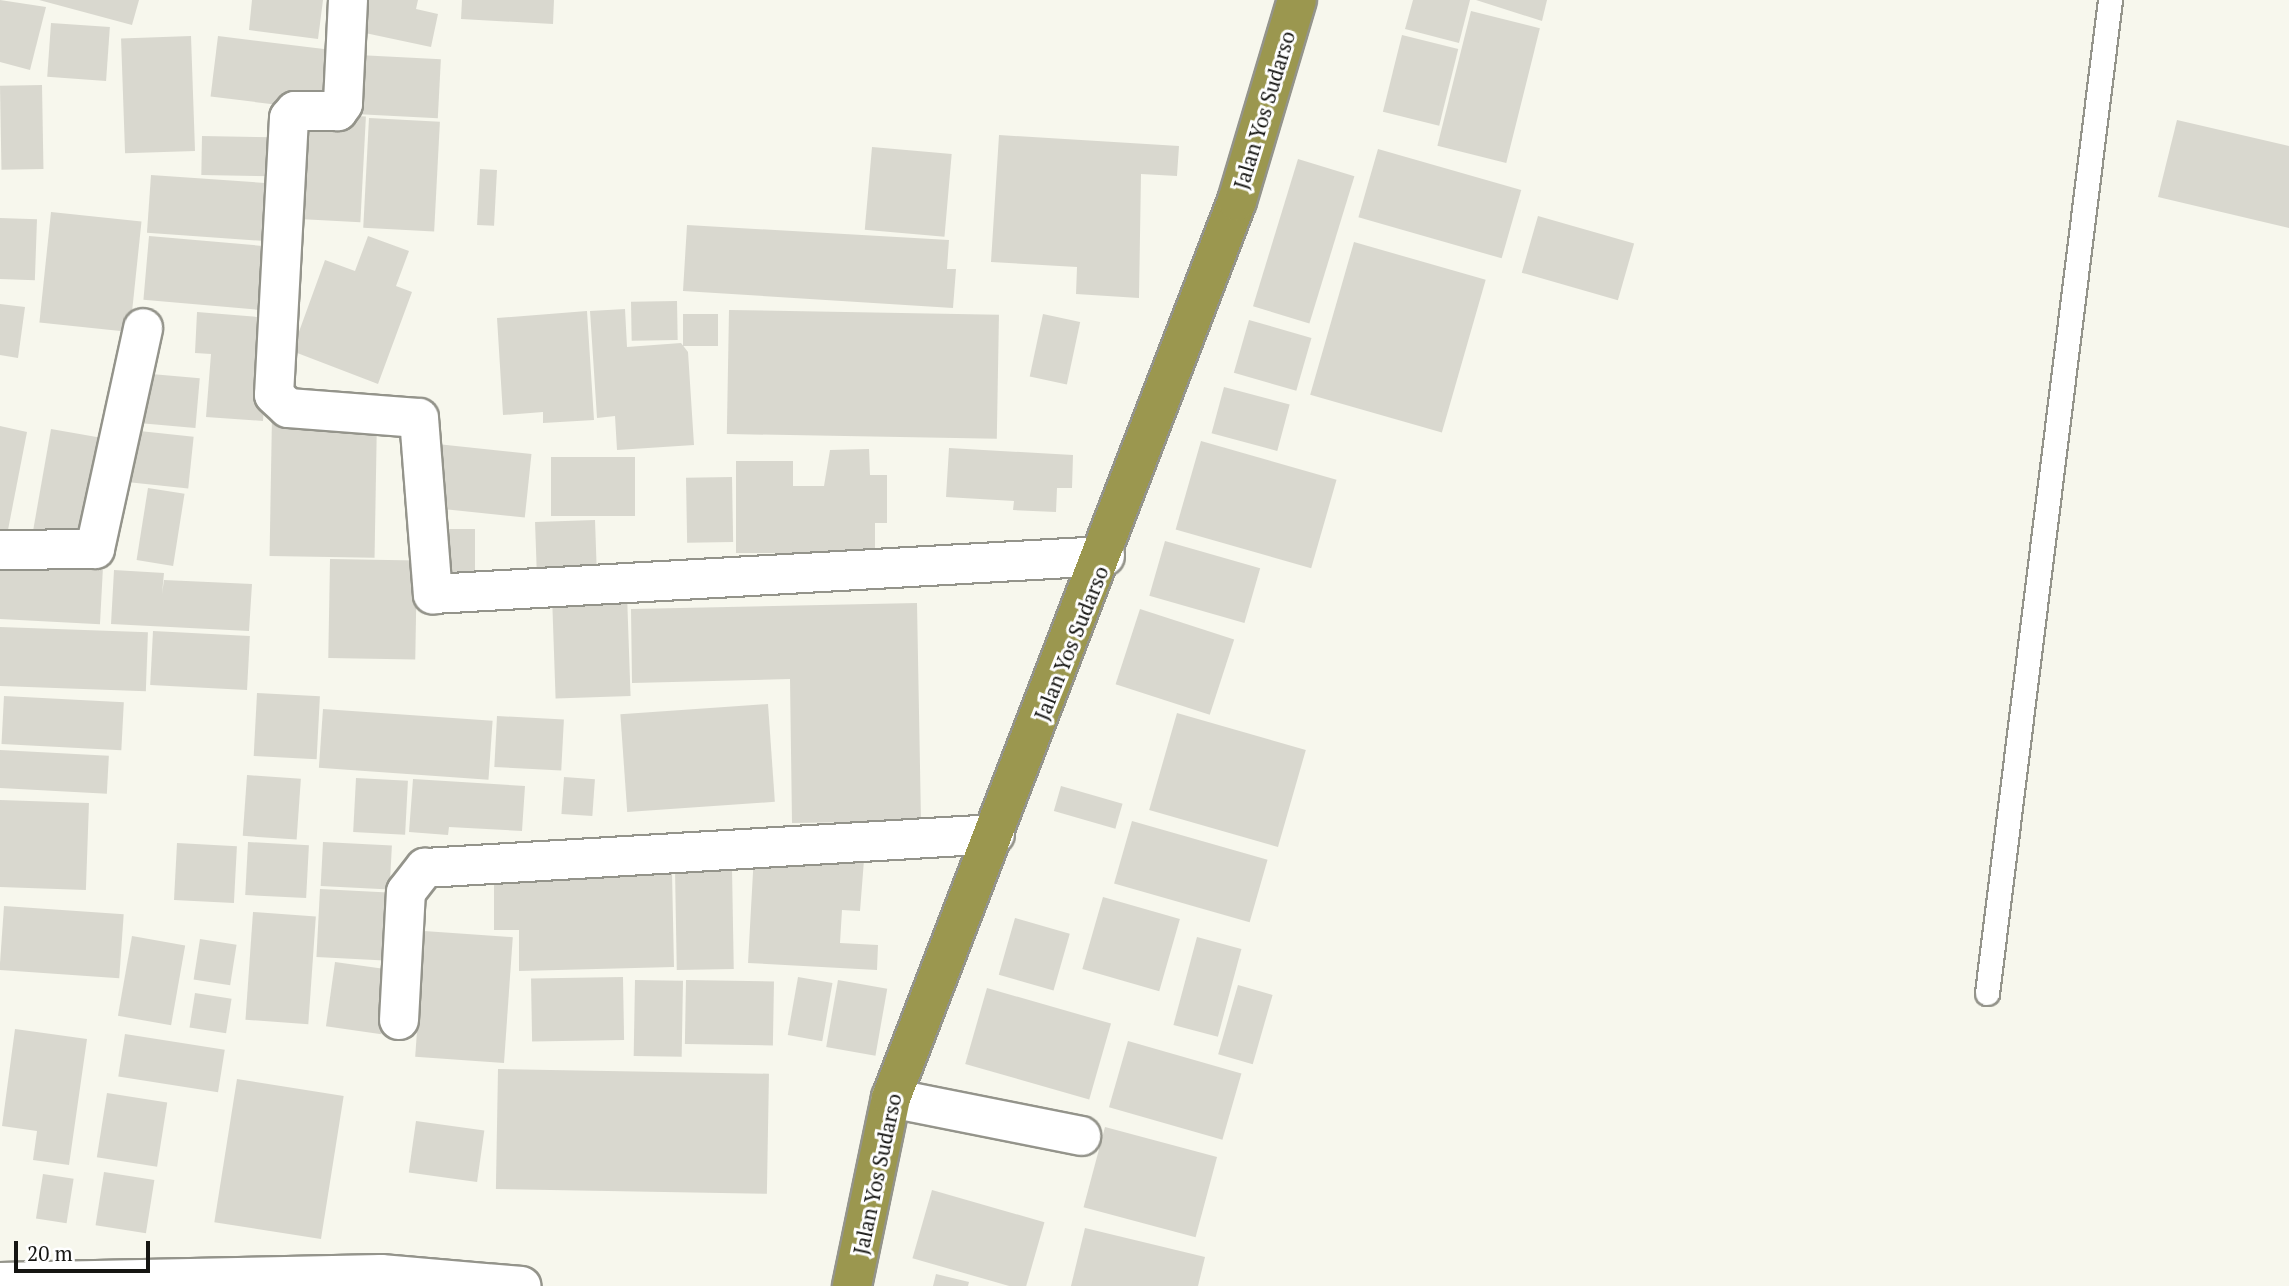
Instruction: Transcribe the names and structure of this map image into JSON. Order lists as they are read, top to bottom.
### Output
{
  "streets": {
    "highway": ["Jalan Yos Sudarso"]
  },
  "scale_bar": "20 m"
}
